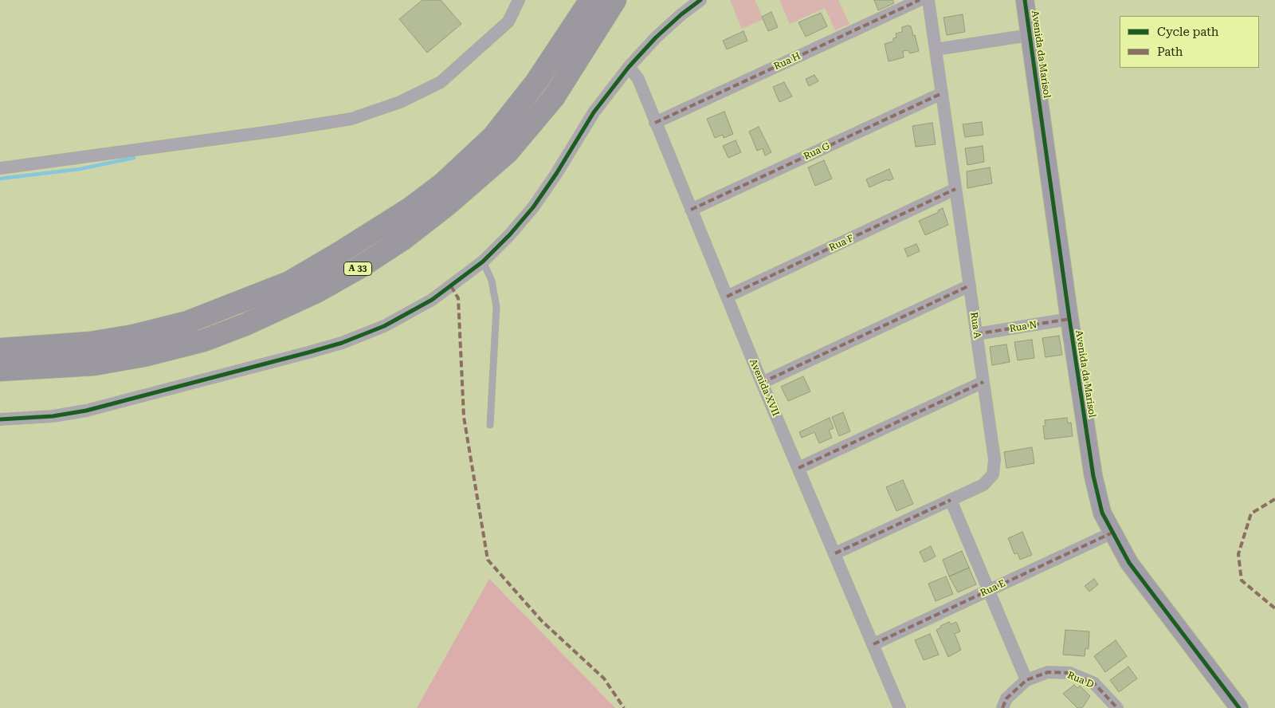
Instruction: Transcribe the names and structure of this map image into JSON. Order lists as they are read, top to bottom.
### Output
{
  "streets": {
    "highway": ["A 33"],
    "street": [
      "Avenida da Marisol",
      "Rua H",
      "Rua G",
      "Rua F",
      "Rua A",
      "Rua N",
      "Avenida XVII",
      "Rua E",
      "Rua D"
    ]
  },
  "crossings": [
    ["Avenida da Marisol", "Rua N"],
    ["Avenida da Marisol", "Rua E"],
    ["Rua H", "Avenida XVII"],
    ["Rua G", "Rua A"],
    ["Rua G", "Avenida XVII"],
    ["Rua F", "Rua A"],
    ["Rua F", "Avenida XVII"],
    ["Rua A", "Rua N"],
    ["Rua A", "Avenida XVII"],
    ["Avenida XVII", "Rua E"]
  ],
  "legend": ["Cycle path", "Path"]
}
